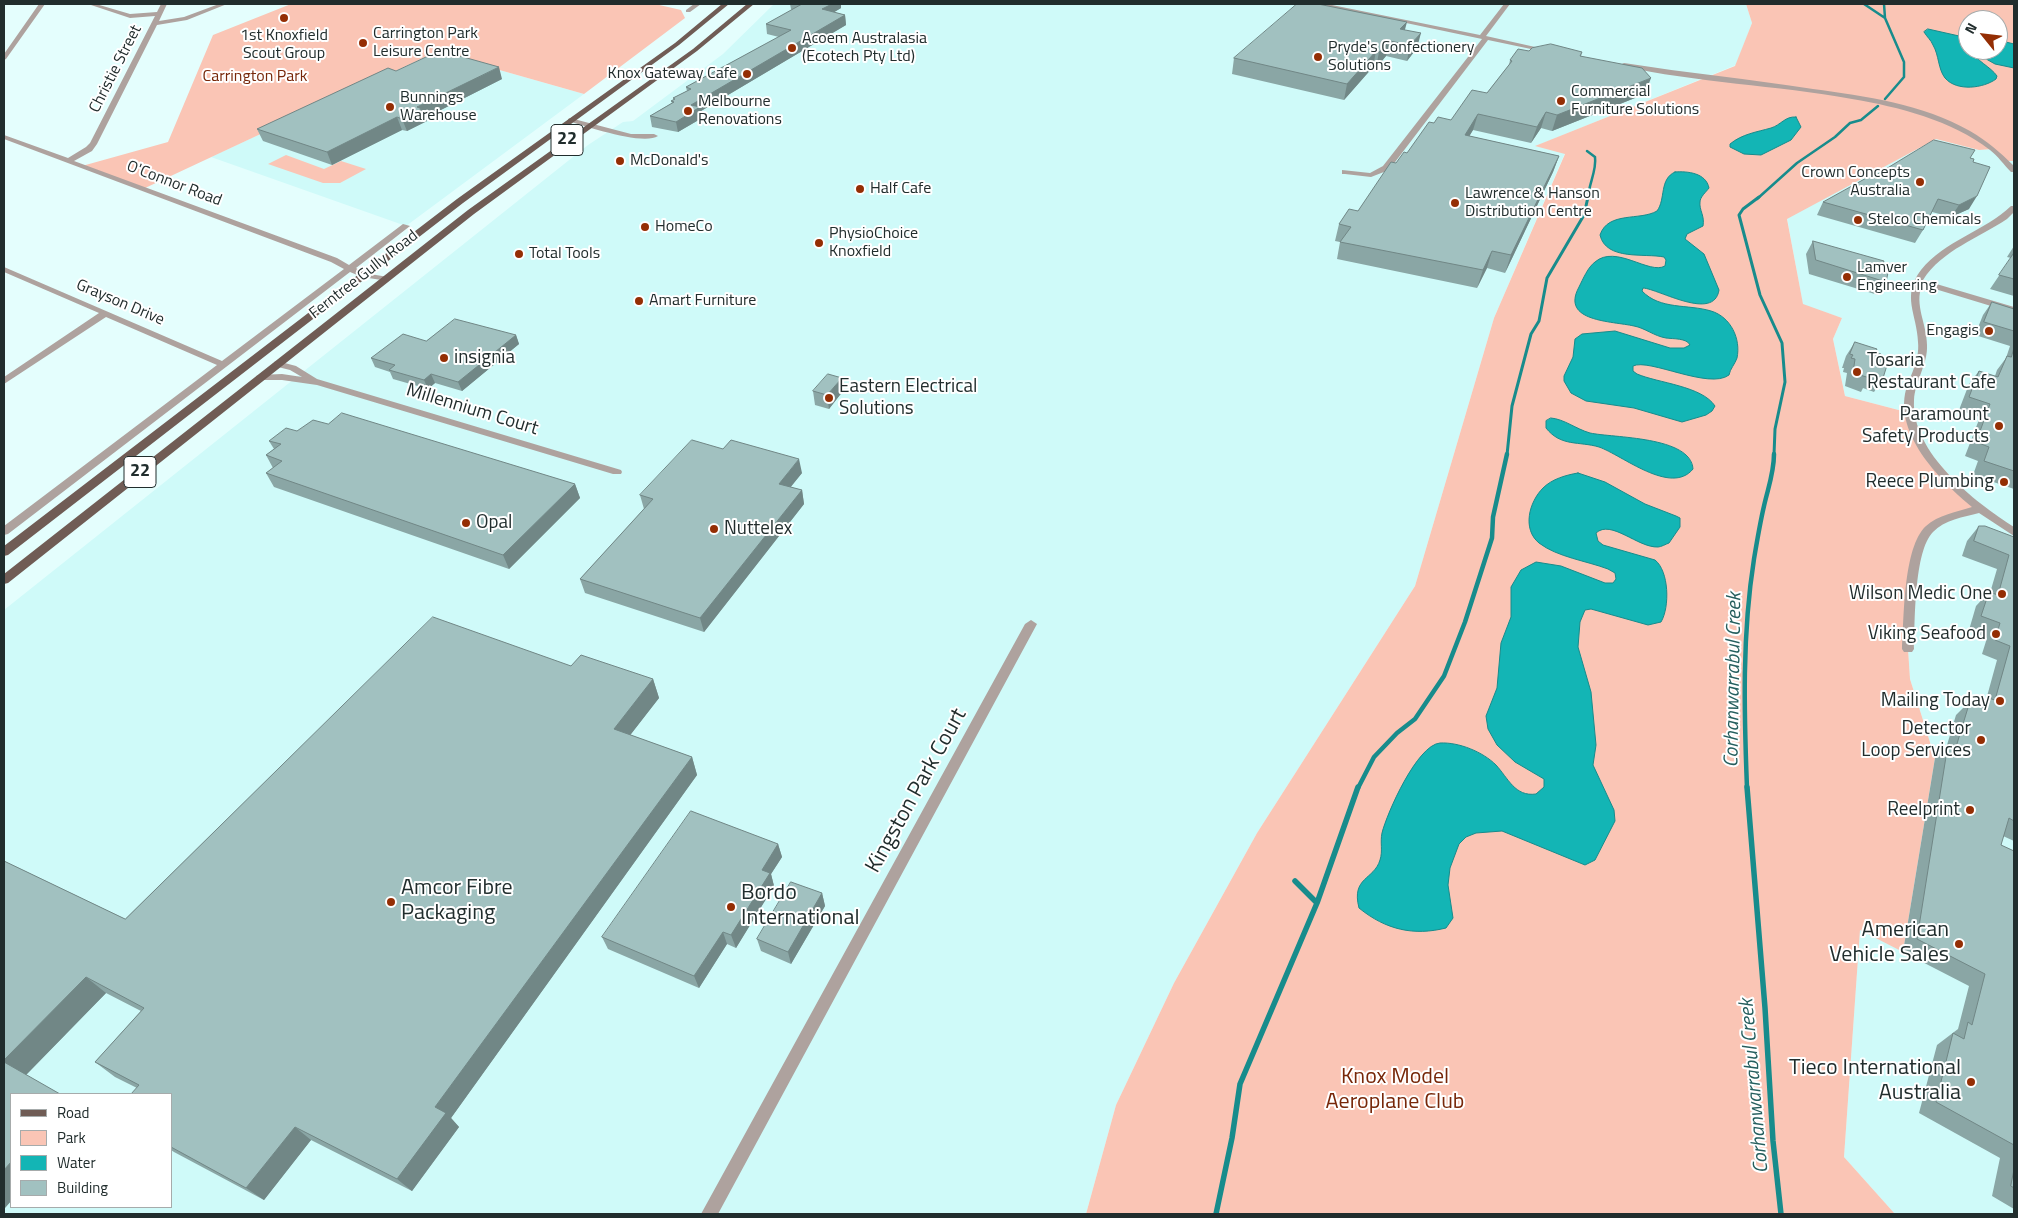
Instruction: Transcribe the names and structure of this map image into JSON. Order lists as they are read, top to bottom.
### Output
{
  "streets": {
    "main road": ["22", "Ferntree Gully Road"],
    "street": [
      "Christie Street",
      "O'Connor Road",
      "Grayson Drive",
      "Millennium Court",
      "Kingston Park Court"
    ]
  },
  "crossings": [
    ["Christie Street", "O'Connor Road"],
    ["O'Connor Road", "Ferntree Gully Road"],
    ["Ferntree Gully Road", "Grayson Drive"],
    ["Ferntree Gully Road", "Millennium Court"]
  ],
  "water": ["Corhanwarrabul Creek"],
  "parks": ["Carrington Park", "Knox Model Aeroplane Club"],
  "places": [
    "1st Knoxfield Scout Group",
    "Carrington Park Leisure Centre",
    "Acoem Australasia (Ecotech Pty Ltd)",
    "Pryde's Confectionery Solutions",
    "Knox Gateway Cafe",
    "Commercial Furniture Solutions",
    "Bunnings Warehouse",
    "Melbourne Renovations",
    "McDonald's",
    "Crown Concepts Australia",
    "Half Cafe",
    "Lawrence & Hanson Distribution Centre",
    "Stelco Chemicals",
    "HomeCo",
    "PhysioChoice Knoxfield",
    "Total Tools",
    "Lamver Engineering",
    "Amart Furniture",
    "Engagis",
    "insignia",
    "Tosaria Restaurant Cafe",
    "Eastern Electrical Solutions",
    "Paramount Safety Products",
    "Reece Plumbing",
    "Opal",
    "Nuttelex",
    "Wilson Medic One",
    "Viking Seafood",
    "Mailing Today",
    "Detector Loop Services",
    "Reelprint",
    "Amcor Fibre Packaging",
    "Bordo International",
    "American Vehicle Sales",
    "Tieco International Australia"
  ],
  "legend": [
    "Road",
    "Park",
    "Water",
    "Building"
  ],
  "north": "top left"
}
